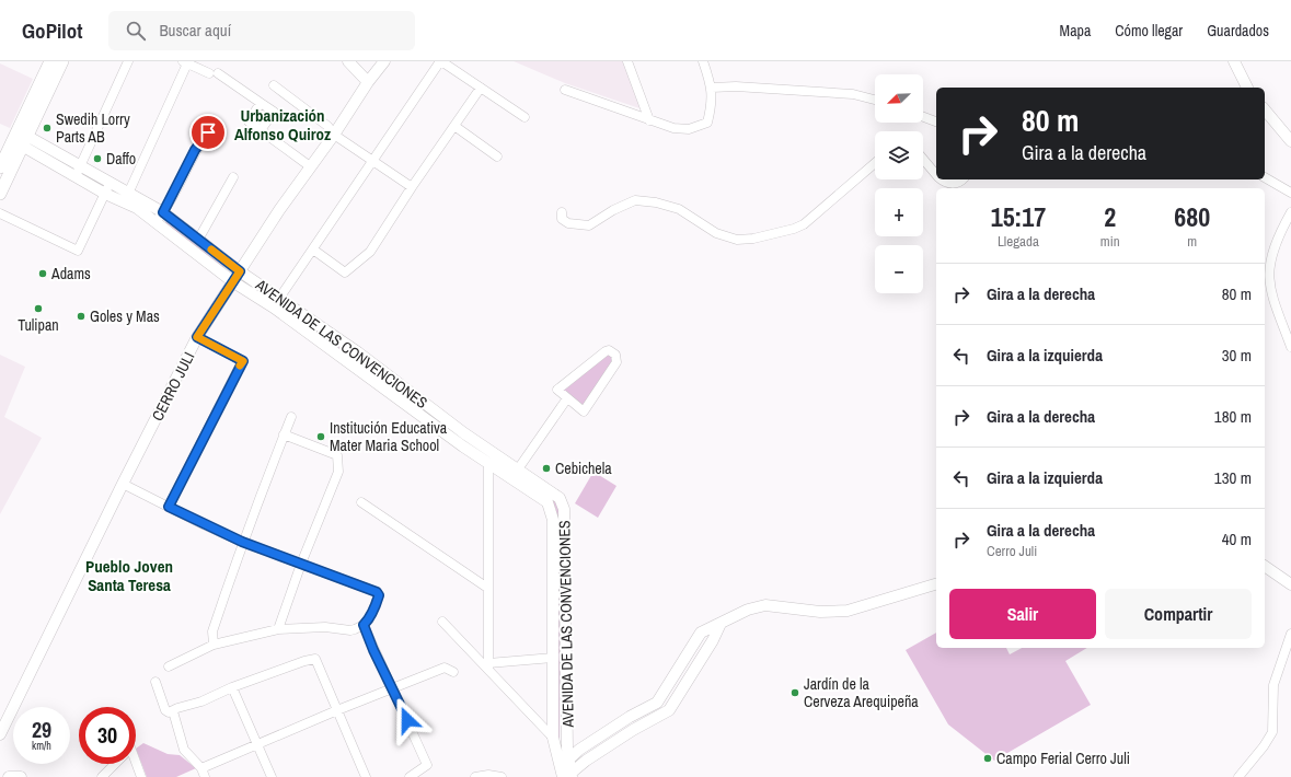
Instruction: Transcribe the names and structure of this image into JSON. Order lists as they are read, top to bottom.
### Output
{
  "streets": {
    "street": ["AVENIDA DE LAS CONVENCIONES", "CERRO JULI"]
  },
  "crossings": [
    ["AVENIDA DE LAS CONVENCIONES", "CERRO JULI"]
  ],
  "districts": ["Urbanización Alfonso Quiroz", "Pueblo Joven Santa Teresa"],
  "places": [
    "Swedih Lorry Parts AB",
    "Daffo",
    "Adams",
    "Tulipan",
    "Goles y Mas",
    "Institución Educativa Mater Maria School",
    "Cebichela",
    "Jardín de la Cerveza Arequipeña",
    "Campo Ferial Cerro Juli"
  ],
  "north": "bottom left",
  "page": {
    "header": "GoPilot",
    "search": "Buscar aquí",
    "nav": ["Mapa", "Cómo llegar", "Guardados"],
    "map_buttons": ["+", "−"],
    "turn": ["80 m", "Gira a la derecha"],
    "eta": [
      "15:17",
      "Llegada",
      "2",
      "min",
      "680",
      "m"
    ],
    "list": [
      {
        "name": "Gira a la derecha",
        "value": "80 m"
      },
      {
        "name": "Gira a la izquierda",
        "value": "30 m"
      },
      {
        "name": "Gira a la derecha",
        "value": "180 m"
      },
      {
        "name": "Gira a la izquierda",
        "value": "130 m"
      },
      {
        "name": "Gira a la derecha",
        "note": "Cerro Juli",
        "value": "40 m"
      }
    ],
    "buttons": ["Salir", "Compartir"],
    "speed": "29 km/h",
    "limit": "30"
  }
}
